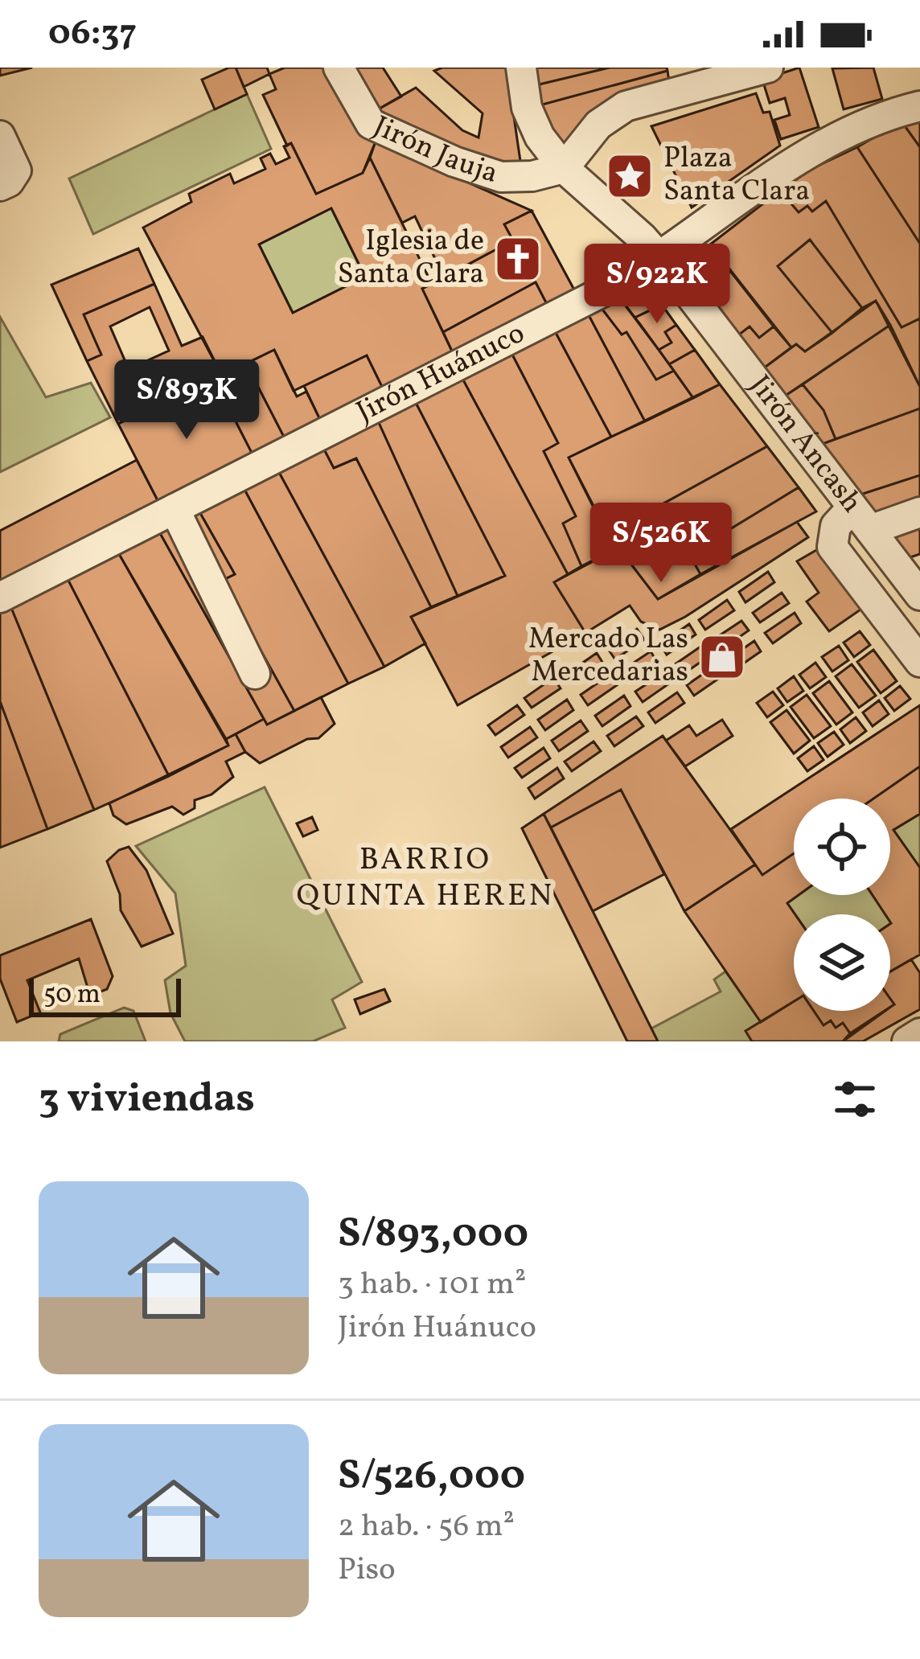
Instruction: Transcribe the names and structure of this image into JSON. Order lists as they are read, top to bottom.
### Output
{
  "streets": {
    "street": ["Jirón Jauja", "Jirón Huánuco", "Jirón Áncash"]
  },
  "crossings": [
    ["Jirón Jauja", "Jirón Áncash"],
    ["Jirón Huánuco", "Jirón Áncash"]
  ],
  "districts": ["BARRIO QUINTA HEREN"],
  "places": {
    "place": ["Plaza Santa Clara"],
    "church": ["Iglesia de Santa Clara"],
    "shop": ["Mercado Las Mercedarias"]
  },
  "scale_bar": "50 m",
  "page": {
    "status": "06:37",
    "price": ["S/922K", "S/893K", "S/526K"],
    "scale": "50 m",
    "heading": "3 viviendas",
    "list": [
      {
        "name": "S/893,000",
        "note": "3 hab. · 101 m² · Jirón Huánuco"
      },
      {
        "name": "S/526,000",
        "note": "2 hab. · 56 m² · Piso"
      }
    ]
  }
}
